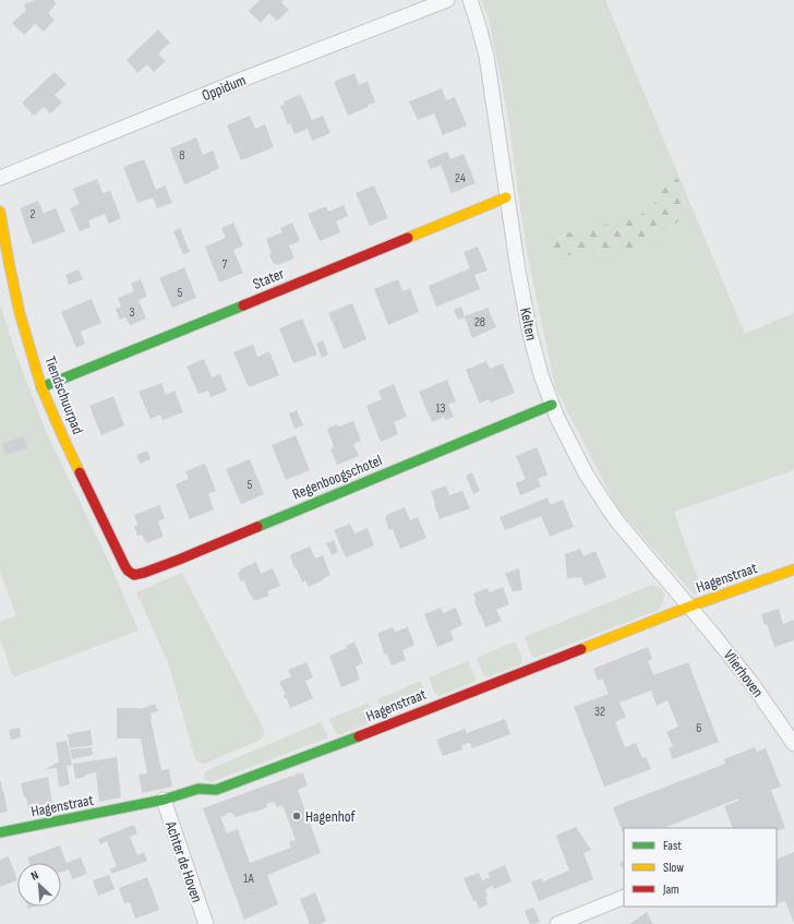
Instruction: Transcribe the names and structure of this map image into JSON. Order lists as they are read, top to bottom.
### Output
{
  "streets": {
    "street": [
      "Oppidum",
      "Stater",
      "Kelten",
      "Tiendschuurpad",
      "Regenboogschotel",
      "Hagenstraat",
      "Vlierhoven",
      "Achter de Hoven"
    ]
  },
  "crossings": [
    ["Stater", "Kelten"],
    ["Stater", "Tiendschuurpad"],
    ["Kelten", "Regenboogschotel"],
    ["Kelten", "Hagenstraat"],
    ["Kelten", "Vlierhoven"],
    ["Tiendschuurpad", "Regenboogschotel"],
    ["Hagenstraat", "Vlierhoven"],
    ["Hagenstraat", "Achter de Hoven"]
  ],
  "places": ["Hagenhof"],
  "house_numbers": [
    "8",
    "24",
    "2",
    "7",
    "5",
    "3",
    "28",
    "13",
    "5",
    "32",
    "6",
    "1A"
  ],
  "legend": ["Fast", "Slow", "Jam"],
  "north": "top left"
}
